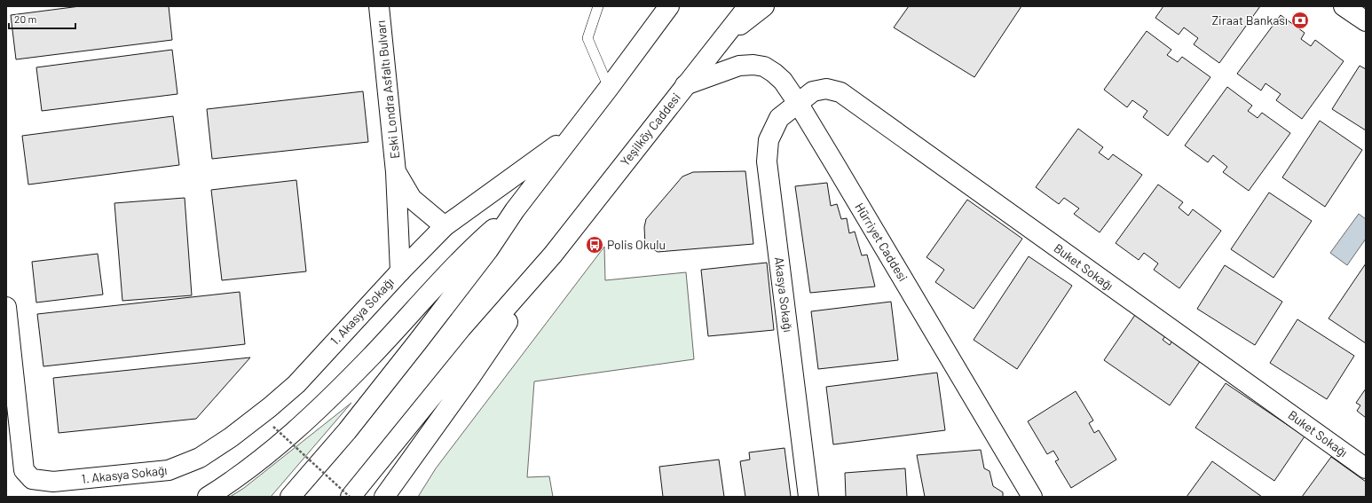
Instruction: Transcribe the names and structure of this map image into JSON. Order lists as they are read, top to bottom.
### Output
{
  "streets": {
    "main road": [
      "Eski Londra Asfaltı Bulvarı",
      "Yeşilköy Caddesi",
      "Hürriyet Caddesi",
      "Buket Sokağı",
      "Akasya Sokağı",
      "1. Akasya Sokağı"
    ]
  },
  "crossings": [
    ["Eski Londra Asfaltı Bulvarı", "1. Akasya Sokağı"],
    ["Yeşilköy Caddesi", "Hürriyet Caddesi"],
    ["Hürriyet Caddesi", "Buket Sokağı"],
    ["Hürriyet Caddesi", "Akasya Sokağı"],
    ["Buket Sokağı", "Akasya Sokağı"]
  ],
  "places": {
    "bank": ["Ziraat Bankası"],
    "bus stop": ["Polis Okulu"]
  },
  "scale_bar": "20 m"
}
